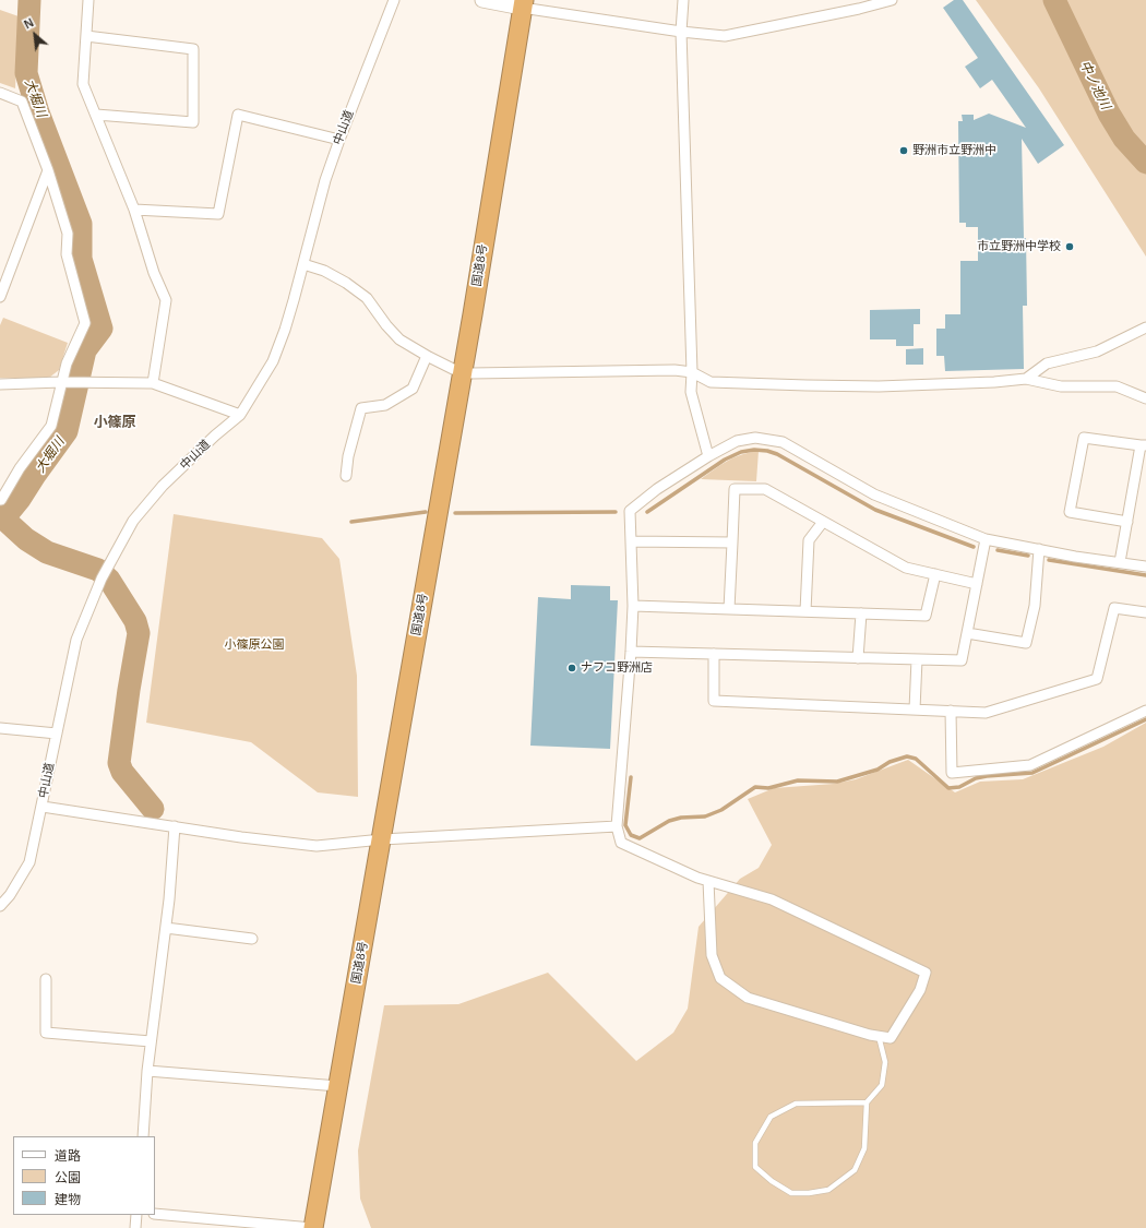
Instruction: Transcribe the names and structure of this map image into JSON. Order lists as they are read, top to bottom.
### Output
{
  "streets": {
    "highway": ["国道8号"],
    "street": ["中山道"]
  },
  "districts": ["小篠原"],
  "water": ["中ノ池川", "大堀川"],
  "parks": ["小篠原公園"],
  "places": ["野洲市立野洲中", "市立野洲中学校", "ナフコ野洲店"],
  "legend": ["道路", "公園", "建物"],
  "north": "top left"
}
